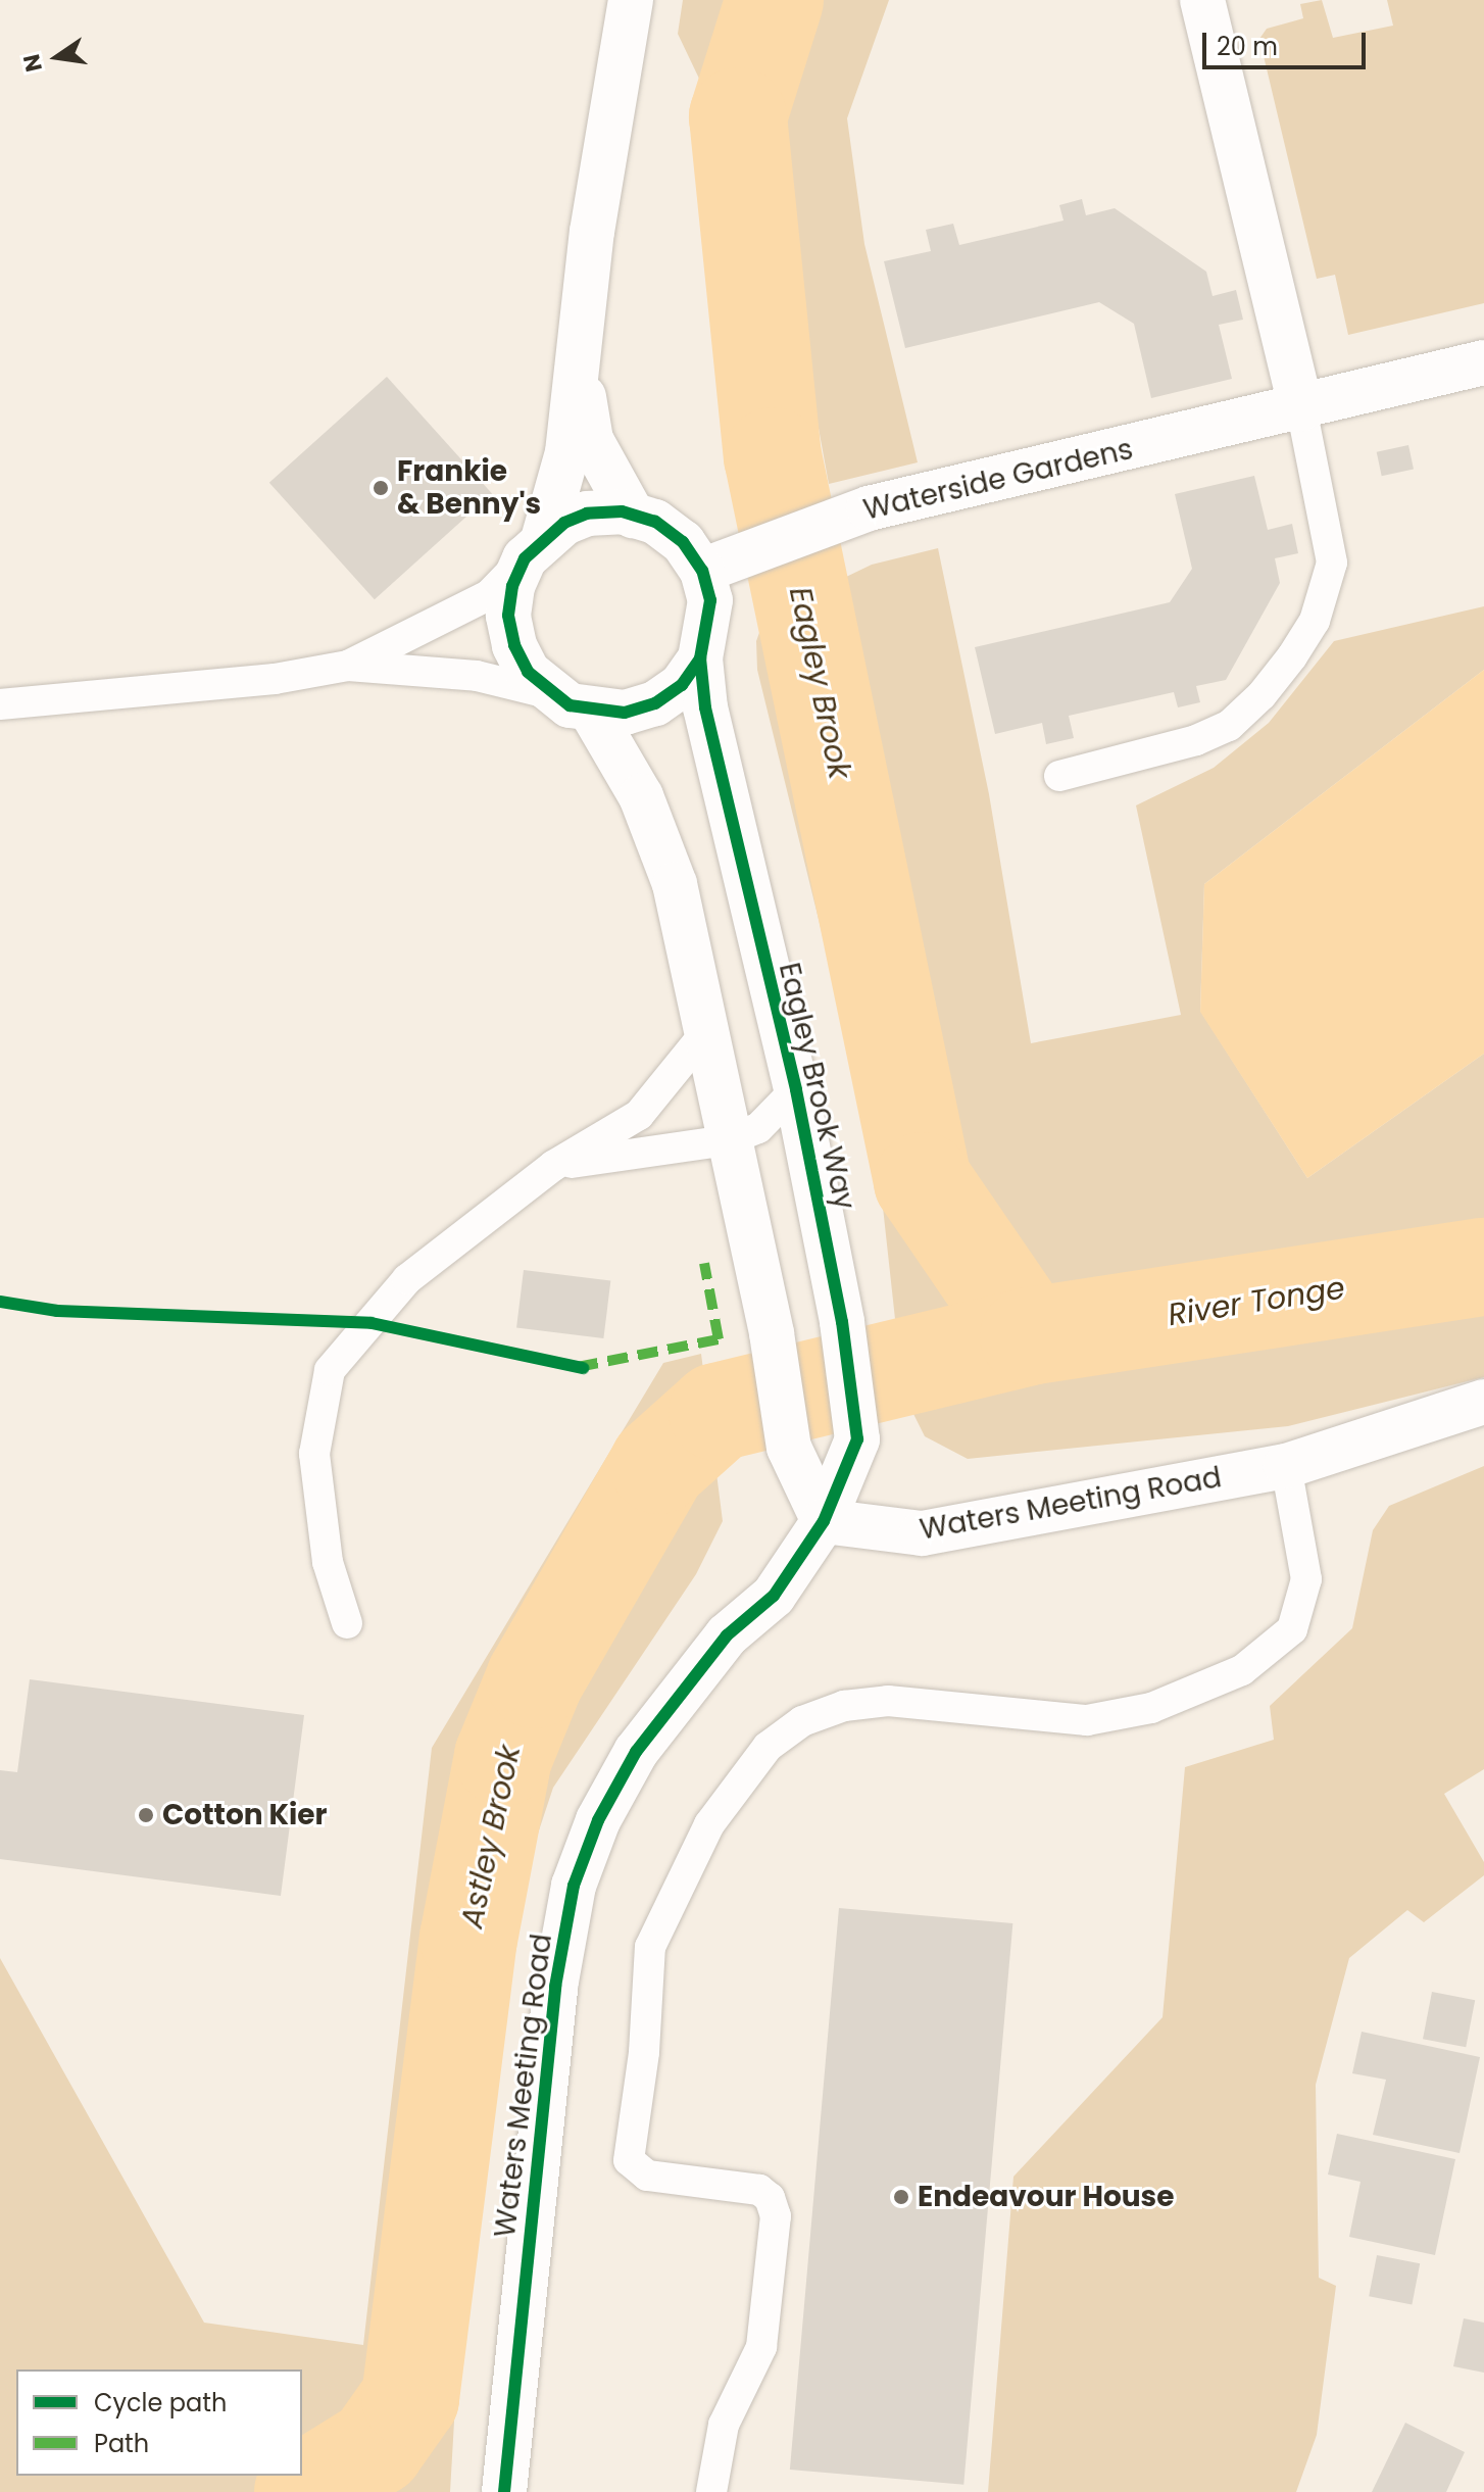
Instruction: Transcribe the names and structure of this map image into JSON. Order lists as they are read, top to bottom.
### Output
{
  "streets": {
    "street": ["Waterside Gardens", "Eagley Brook Way", "Waters Meeting Road"]
  },
  "crossings": [
    ["Waterside Gardens", "Eagley Brook Way"],
    ["Eagley Brook Way", "Waters Meeting Road"]
  ],
  "water": ["Eagley Brook", "River Tonge", "Astley Brook"],
  "places": ["Frankie & Benny's", "Cotton Kier", "Endeavour House"],
  "legend": ["Cycle path", "Path"],
  "scale_bar": "20 m",
  "north": "left"
}
